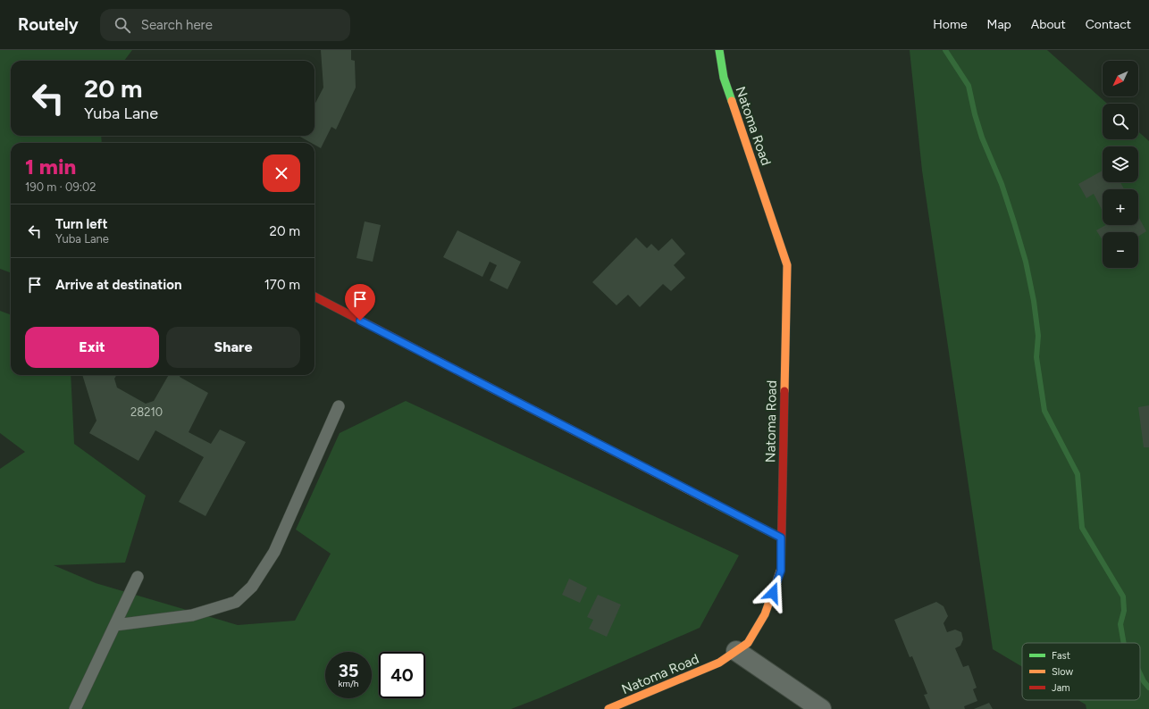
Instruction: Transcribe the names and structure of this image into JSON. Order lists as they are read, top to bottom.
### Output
{
  "streets": {
    "street": ["Natoma Road"]
  },
  "house_numbers": ["28210"],
  "legend": ["Fast", "Slow", "Jam"],
  "north": "bottom left",
  "page": {
    "header": "Routely",
    "search": "Search here",
    "nav": [
      "Home",
      "Map",
      "About",
      "Contact"
    ],
    "map_buttons": ["+", "−"],
    "turn": ["20 m", "Yuba Lane"],
    "heading": ["1 min", "190 m · 09:02"],
    "list": [
      {
        "name": "Turn left",
        "note": "Yuba Lane",
        "value": "20 m"
      },
      {
        "name": "Arrive at destination",
        "value": "170 m"
      }
    ],
    "buttons": ["Exit", "Share"],
    "speed": "35 km/h",
    "limit": "40"
  }
}
